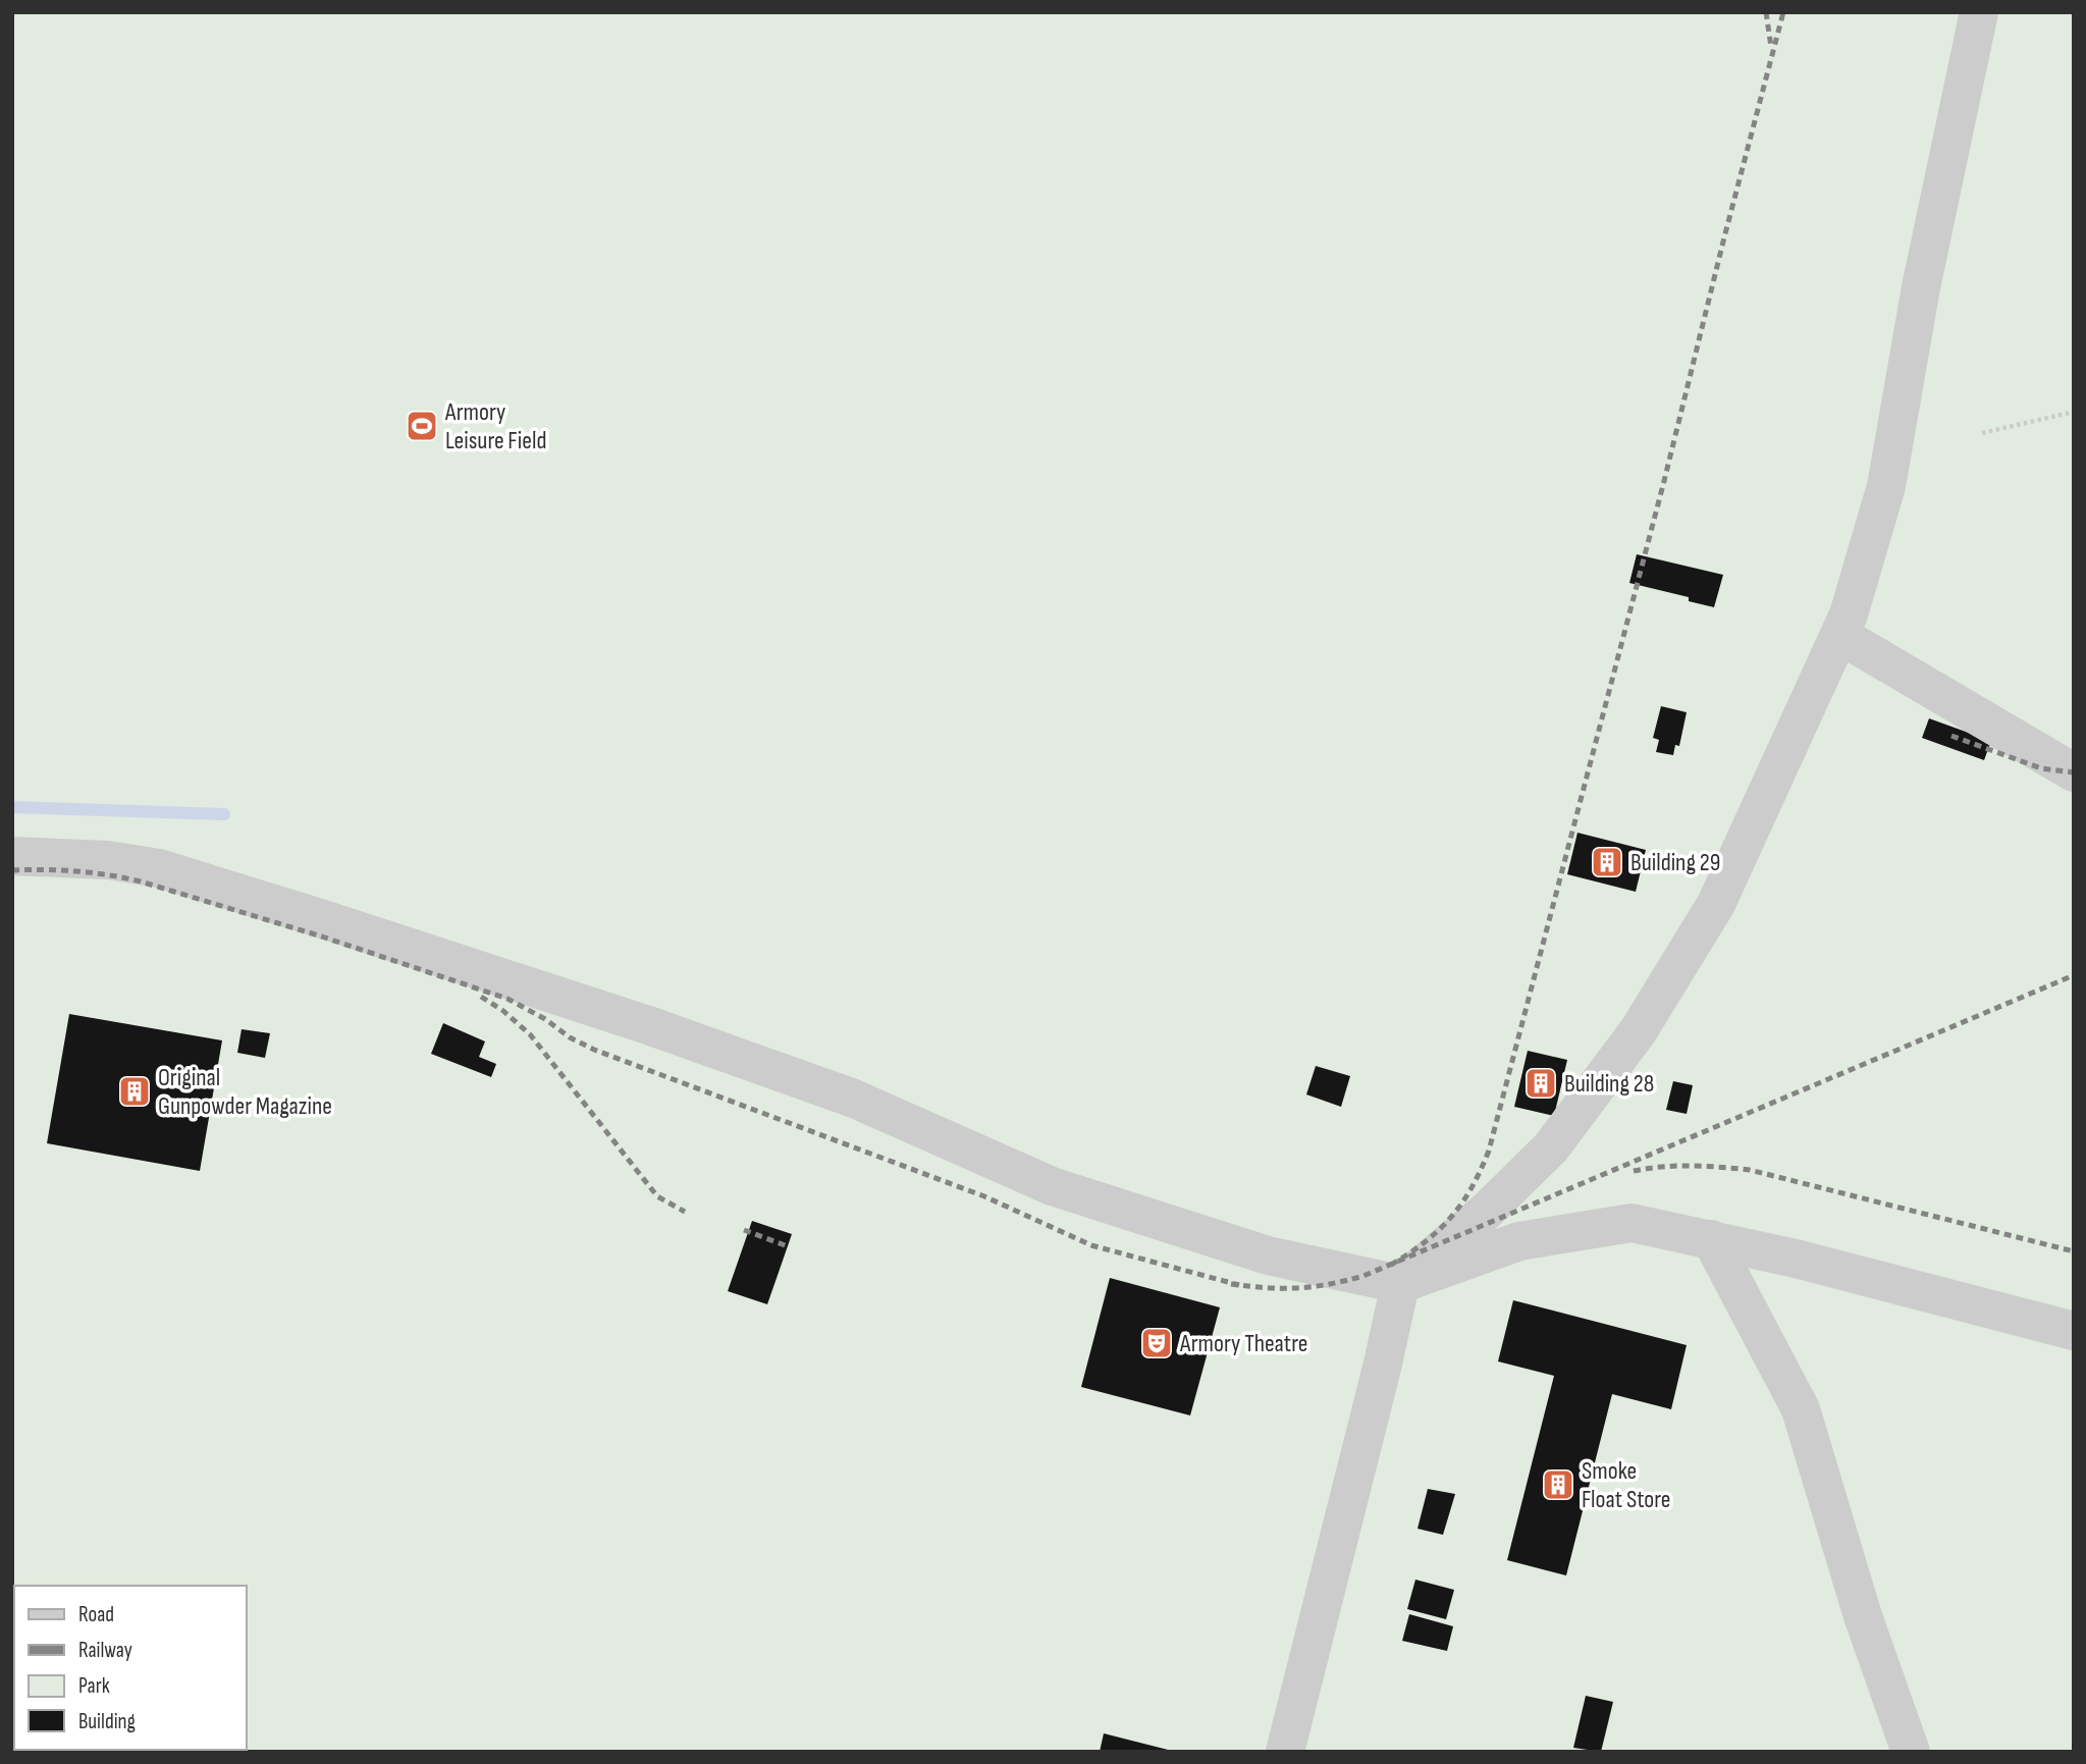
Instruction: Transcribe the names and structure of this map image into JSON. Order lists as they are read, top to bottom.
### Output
{
  "places": {
    "sports": ["Armory Leisure Field"],
    "building": [
      "Building 29",
      "Building 28",
      "Original Gunpowder Magazine",
      "Smoke Float Store"
    ],
    "theatre": ["Armory Theatre"]
  },
  "legend": [
    "Road",
    "Railway",
    "Park",
    "Building"
  ]
}
